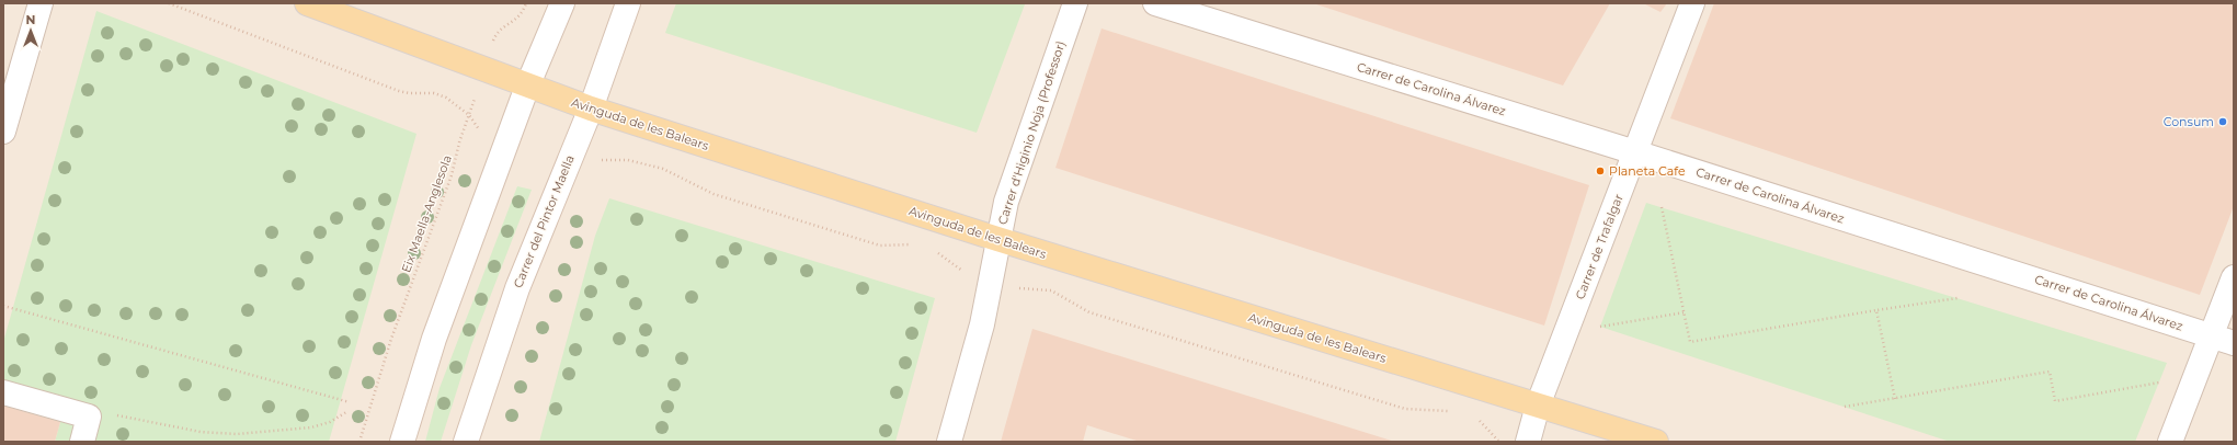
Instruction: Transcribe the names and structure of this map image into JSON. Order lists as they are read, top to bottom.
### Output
{
  "streets": {
    "main road": ["Avinguda de les Balears"],
    "street": [
      "Carrer de Carolina Álvarez",
      "Carrer d'Higinio Noja (Professor)",
      "Carrer del Pintor Maella",
      "Carrer de Trafalgar"
    ],
    "path": ["Eix Maella-Anglesola"]
  },
  "crossings": [
    ["Carrer de Carolina Álvarez", "Carrer de Trafalgar"],
    ["Avinguda de les Balears", "Carrer d'Higinio Noja (Professor)"],
    ["Avinguda de les Balears", "Eix Maella-Anglesola"],
    ["Avinguda de les Balears", "Carrer del Pintor Maella"],
    ["Avinguda de les Balears", "Carrer de Trafalgar"]
  ],
  "places": ["Consum", "Planeta Cafe"],
  "north": "top"
}
